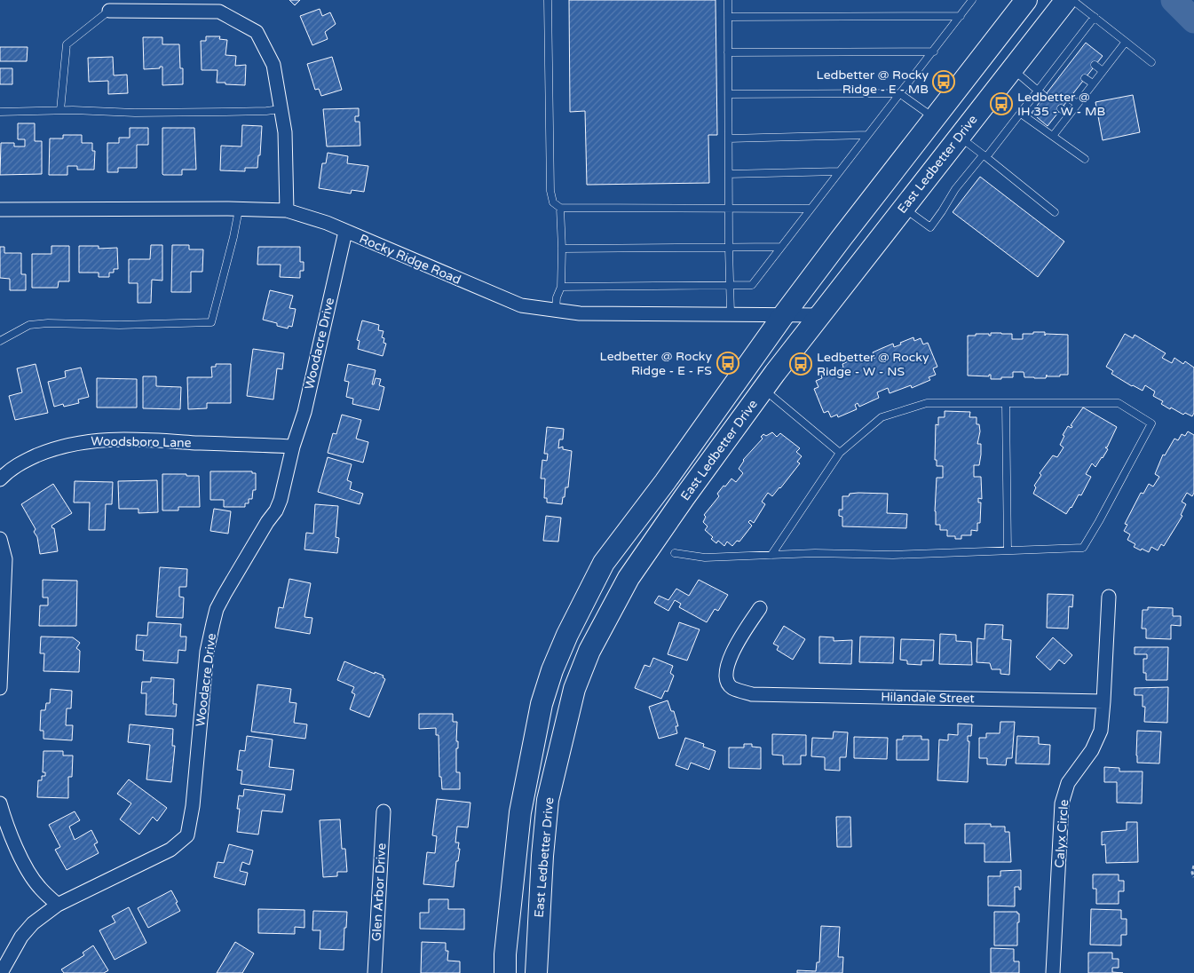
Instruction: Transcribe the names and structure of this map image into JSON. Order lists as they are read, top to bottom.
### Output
{
  "streets": {
    "main road": ["East Ledbetter Drive"],
    "street": [
      "Rocky Ridge Road",
      "Woodacre Drive",
      "Woodsboro Lane",
      "Hilandale Street",
      "Calyx Circle",
      "Glen Arbor Drive"
    ]
  },
  "crossings": [
    ["East Ledbetter Drive", "Rocky Ridge Road"],
    ["Rocky Ridge Road", "Woodacre Drive"],
    ["Woodacre Drive", "Woodsboro Lane"],
    ["Hilandale Street", "Calyx Circle"]
  ],
  "places": {
    "bus stop": [
      "Ledbetter @ Rocky Ridge - E - MB",
      "Ledbetter @ IH 35 - W - MB",
      "Ledbetter @ Rocky Ridge - E - FS",
      "Ledbetter @ Rocky Ridge - W - NS"
    ]
  }
}
